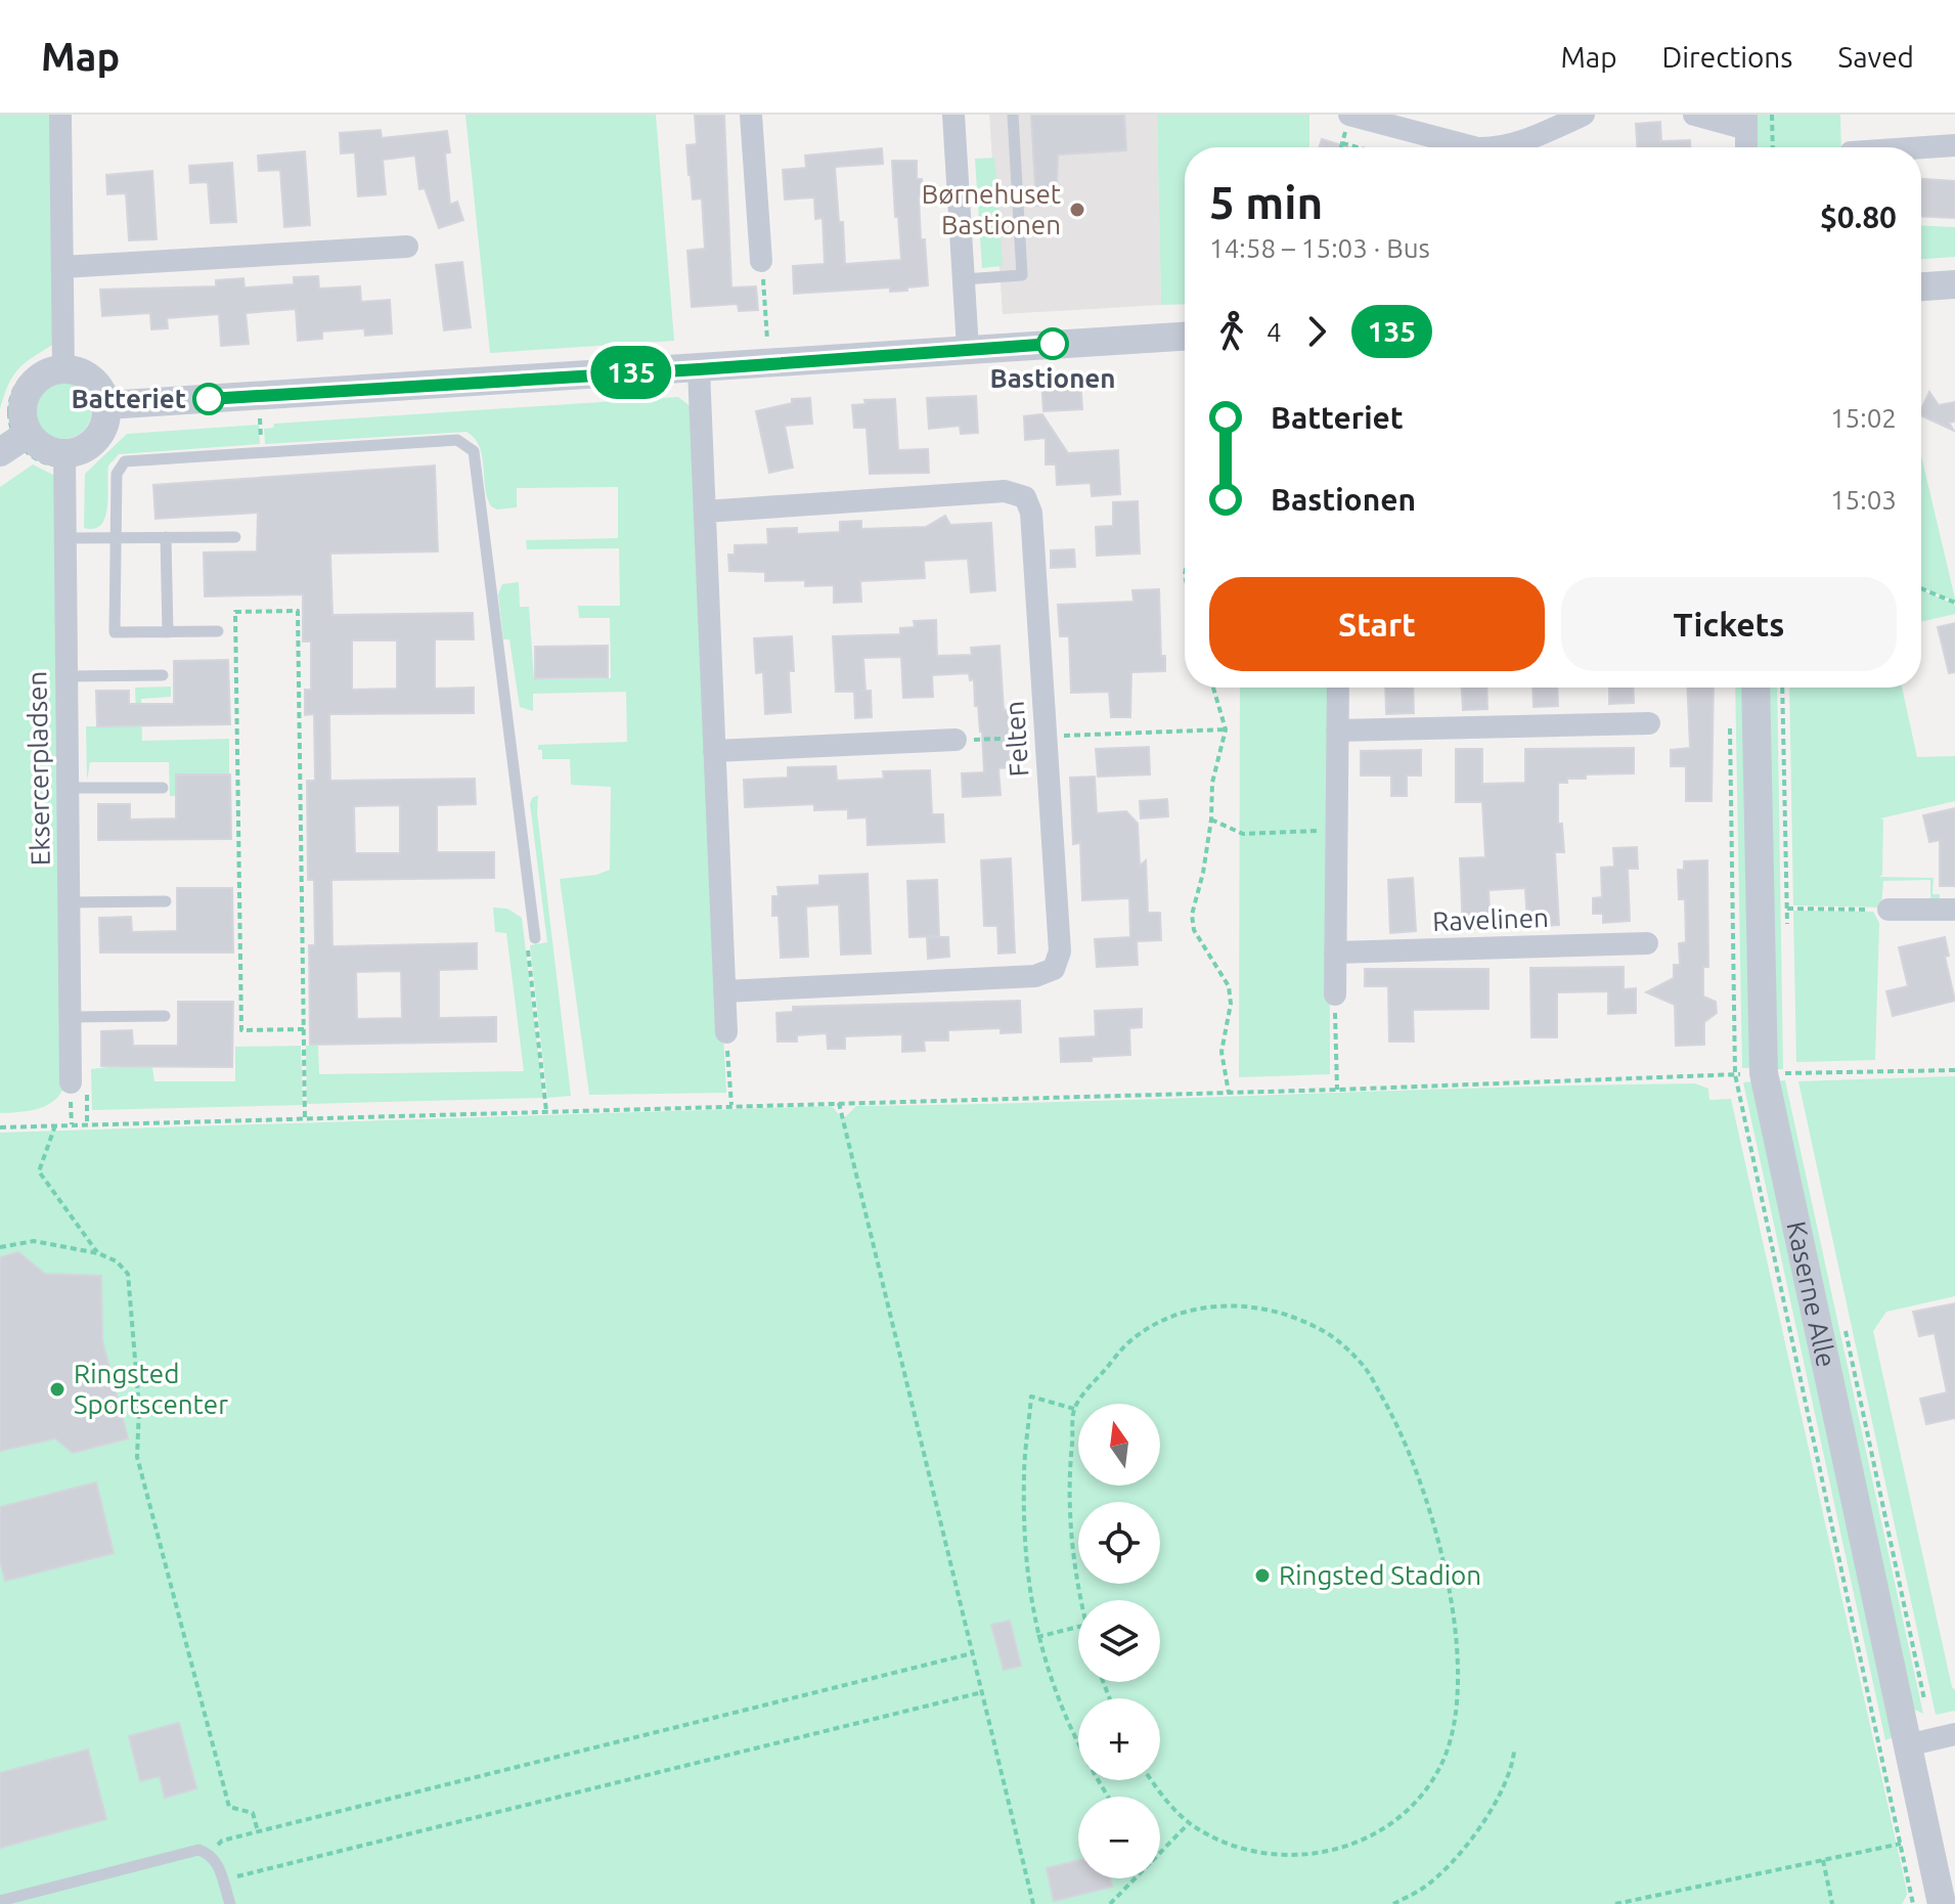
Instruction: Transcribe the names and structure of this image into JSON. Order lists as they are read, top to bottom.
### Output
{
  "streets": {
    "street": [
      "Felten",
      "Eksercerpladsen",
      "Ravelinen",
      "Kaserne Alle"
    ]
  },
  "places": [
    "Børnehuset Bastionen",
    "Bastionen",
    "Batteriet",
    "Ringsted Sportscenter",
    "Ringsted Stadion"
  ],
  "lines": ["bus line 135"],
  "north": "top",
  "page": {
    "header": "Map",
    "nav": ["Map", "Directions", "Saved"],
    "on_map": "135",
    "heading": ["5 min", "14:58 – 15:03 · Bus", "$0.80"],
    "legs": ["4", "135"],
    "list": [
      {
        "name": "Batteriet",
        "value": "15:02"
      },
      {
        "name": "Bastionen",
        "value": "15:03"
      }
    ],
    "buttons": ["Start", "Tickets"],
    "map_buttons": ["+", "−"]
  }
}
